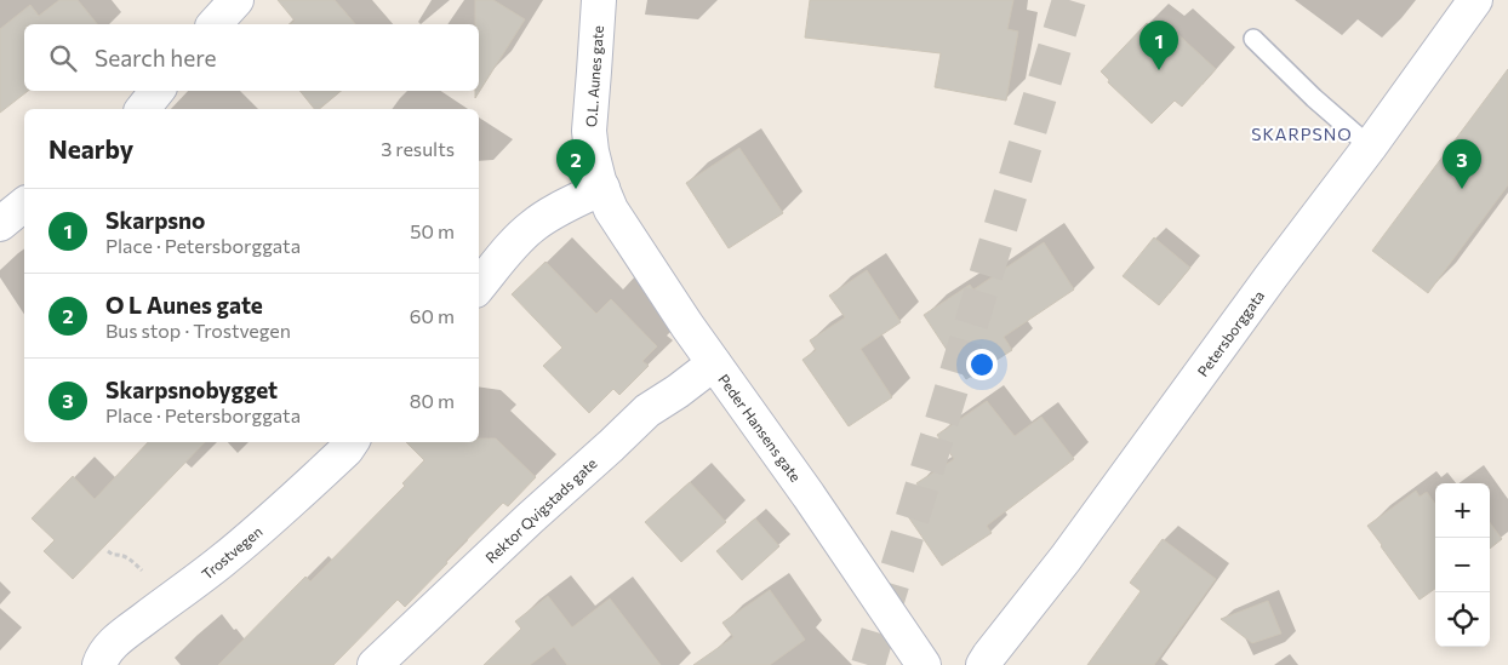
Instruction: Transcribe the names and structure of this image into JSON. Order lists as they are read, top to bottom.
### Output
{
  "streets": {
    "street": [
      "O.L. Aunes gate",
      "Petersborggata",
      "Peder Hansens gate",
      "Rektor Qvigstads gate",
      "Trostvegen"
    ]
  },
  "crossings": [
    ["O.L. Aunes gate", "Peder Hansens gate"],
    ["Peder Hansens gate", "Rektor Qvigstads gate"]
  ],
  "districts": ["SKARPSNO"],
  "page": {
    "pins": ["1", "2", "3"],
    "search": "Search here",
    "heading": ["Nearby", "3 results"],
    "list": [
      {
        "mark": "1",
        "name": "Skarpsno",
        "note": "Place · Petersborggata",
        "value": "50 m"
      },
      {
        "mark": "2",
        "name": "O L Aunes gate",
        "note": "Bus stop · Trostvegen",
        "value": "60 m"
      },
      {
        "mark": "3",
        "name": "Skarpsnobygget",
        "note": "Place · Petersborggata",
        "value": "80 m"
      }
    ],
    "map_buttons": ["+", "−"]
  }
}
